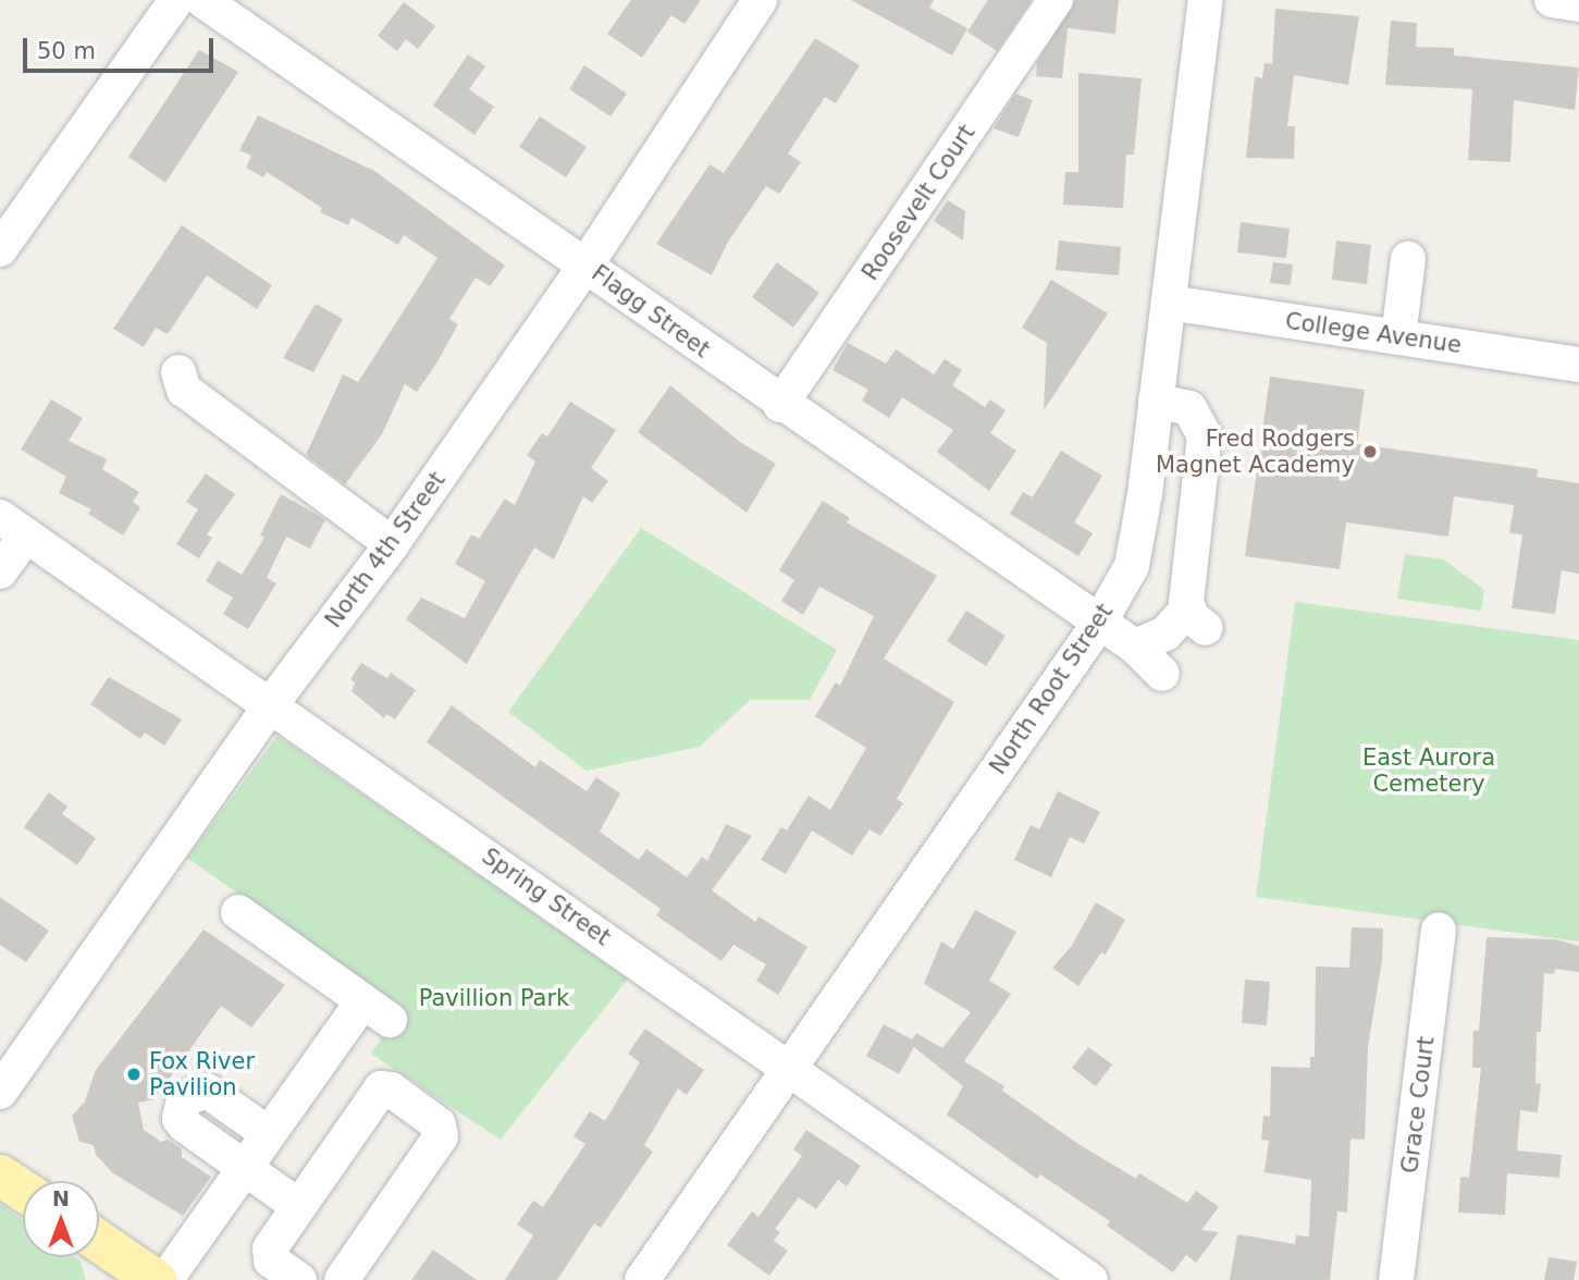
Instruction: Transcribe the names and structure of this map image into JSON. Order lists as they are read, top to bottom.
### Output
{
  "streets": {
    "street": [
      "Roosevelt Court",
      "Flagg Street",
      "College Avenue",
      "North 4th Street",
      "North Root Street",
      "Spring Street",
      "Grace Court"
    ]
  },
  "crossings": [
    ["Roosevelt Court", "Flagg Street"],
    ["Flagg Street", "North 4th Street"],
    ["Flagg Street", "North Root Street"],
    ["College Avenue", "North Root Street"],
    ["North 4th Street", "Spring Street"],
    ["North Root Street", "Spring Street"]
  ],
  "parks": ["East Aurora Cemetery", "Pavillion Park"],
  "places": ["Fred Rodgers Magnet Academy", "Fox River Pavilion"],
  "scale_bar": "50 m",
  "north": "top"
}
